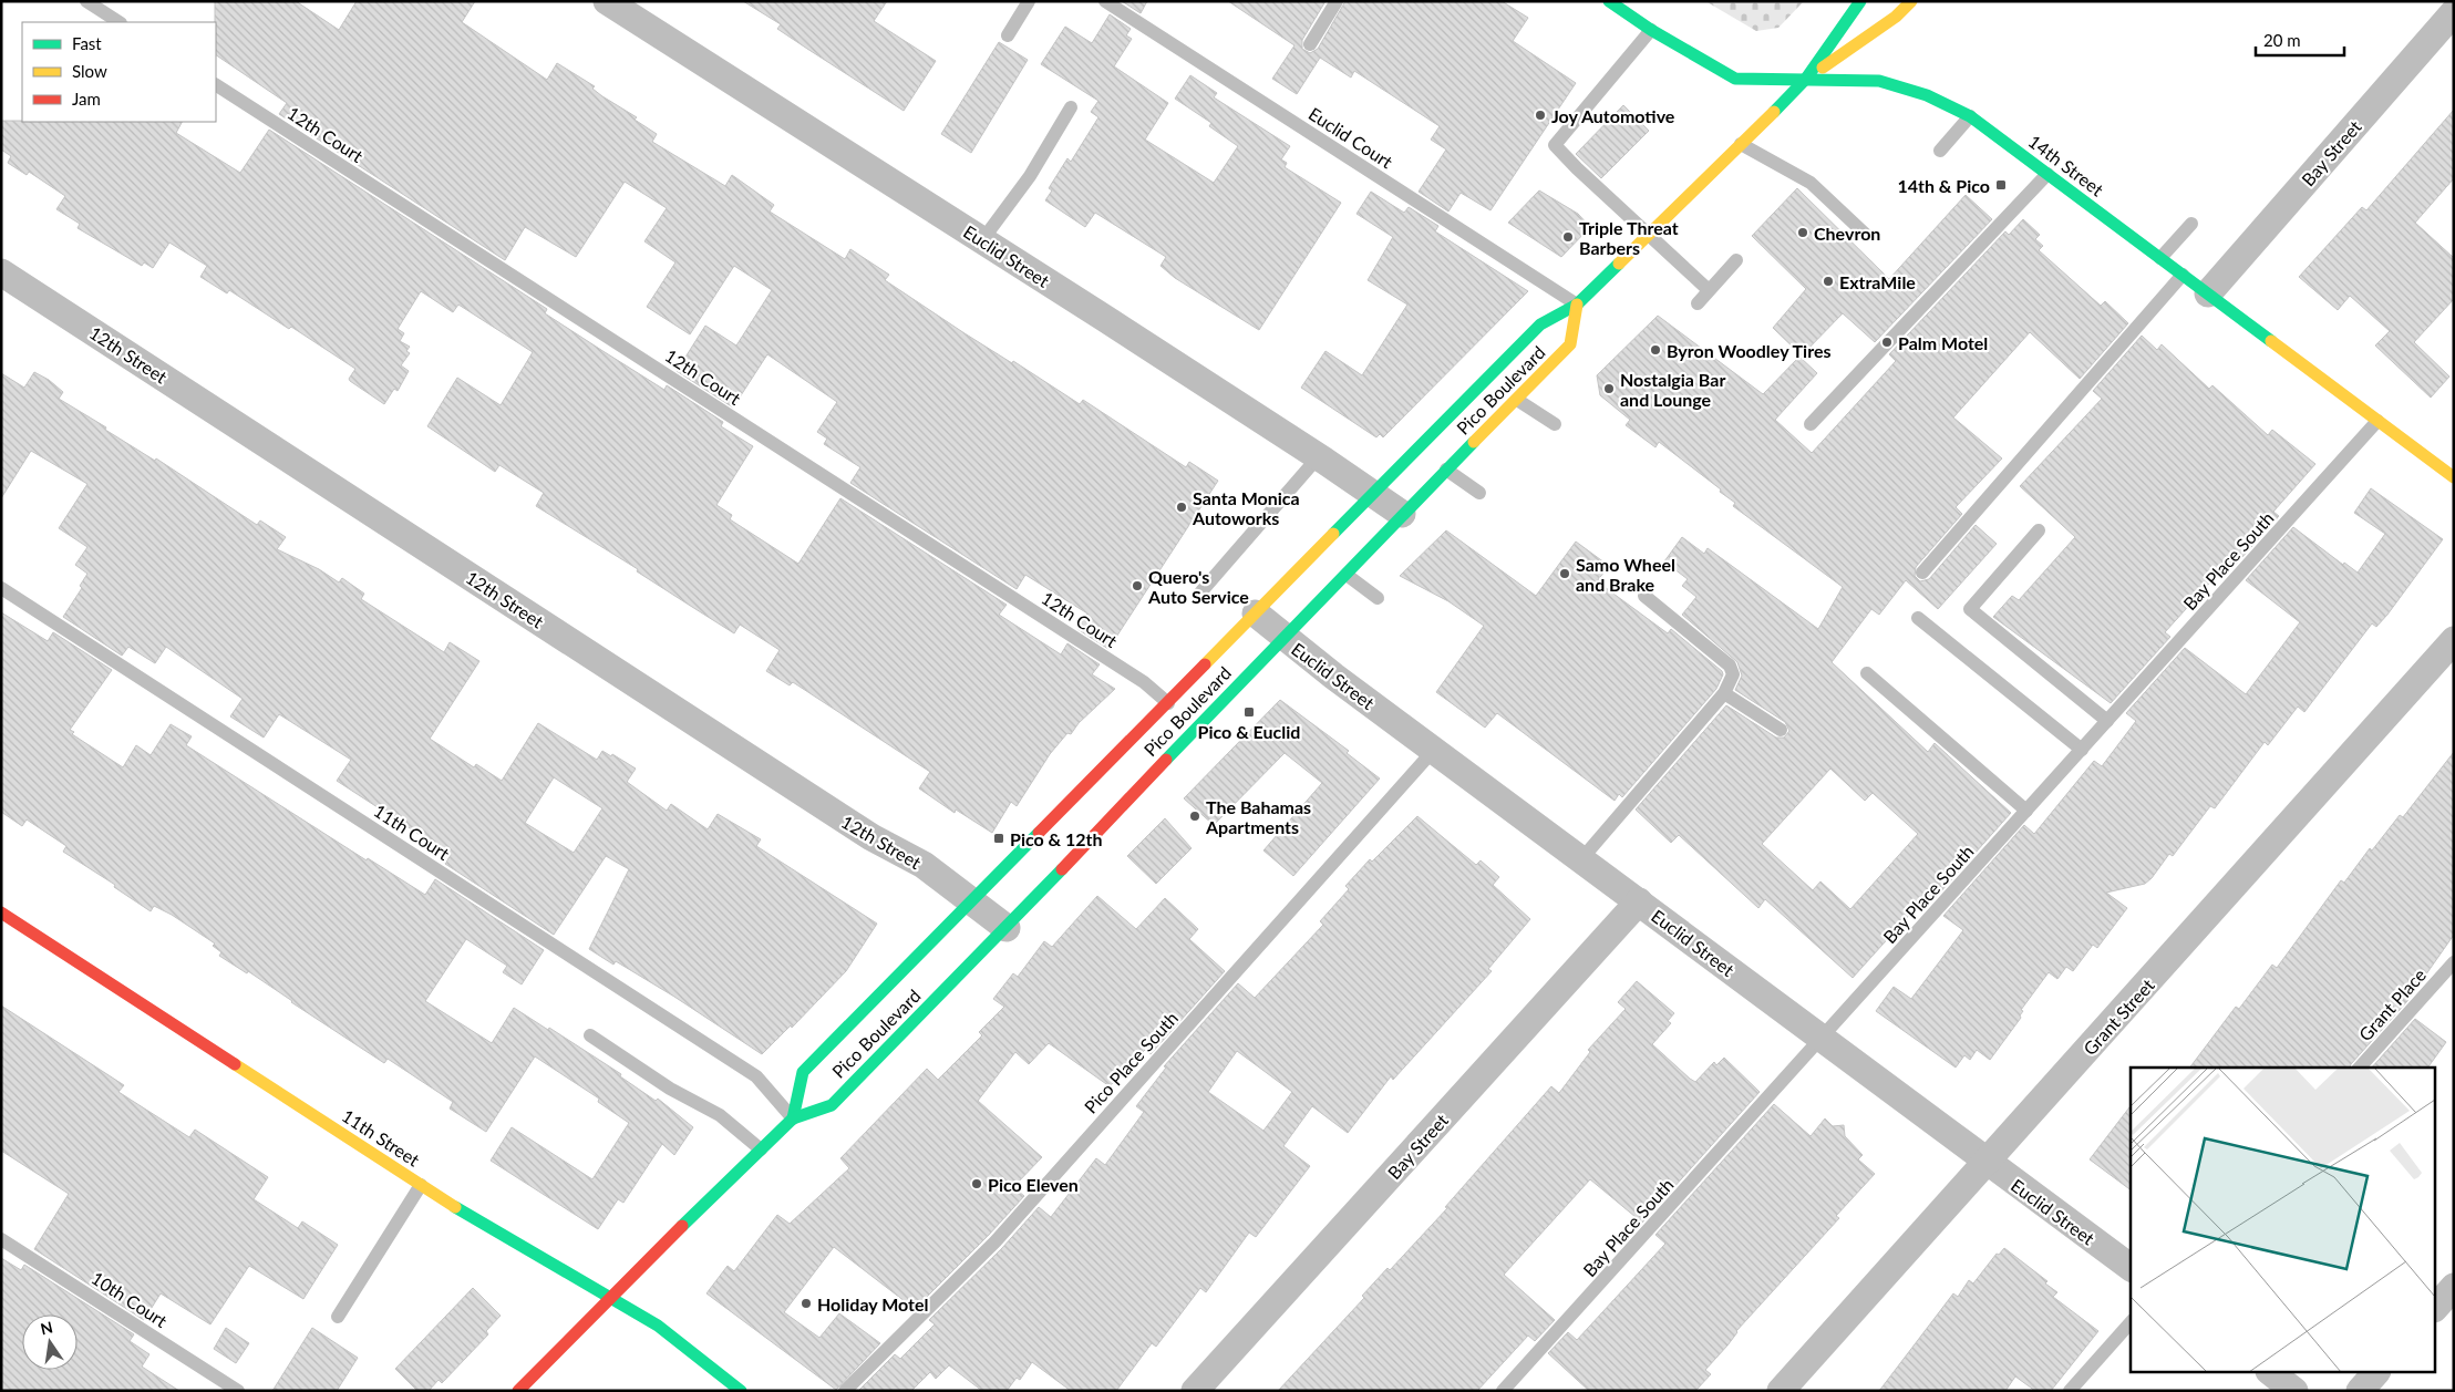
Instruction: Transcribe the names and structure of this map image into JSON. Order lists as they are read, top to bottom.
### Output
{
  "streets": {
    "main road": ["14th Street", "Pico Boulevard", "11th Street"],
    "street": [
      "Bay Street",
      "Euclid Street",
      "12th Street",
      "Grant Street"
    ],
    "lane": [
      "12th Court",
      "Euclid Court",
      "Bay Place South",
      "11th Court",
      "Grant Place",
      "Pico Place South",
      "10th Court"
    ]
  },
  "crossings": [
    ["12th Court", "Pico Boulevard"],
    ["Euclid Court", "Pico Boulevard"],
    ["Bay Street", "14th Street"],
    ["Bay Street", "Euclid Street"],
    ["14th Street", "Pico Boulevard"],
    ["14th Street", "Bay Place South"],
    ["Euclid Street", "Pico Boulevard"],
    ["Euclid Street", "Bay Place South"],
    ["Euclid Street", "Grant Street"],
    ["Euclid Street", "Pico Place South"],
    ["12th Street", "Pico Boulevard"],
    ["Pico Boulevard", "11th Court"],
    ["Pico Boulevard", "11th Street"]
  ],
  "places": {
    "other": [
      "Joy Automotive",
      "Chevron",
      "Triple Threat Barbers",
      "ExtraMile",
      "Palm Motel",
      "Byron Woodley Tires",
      "Nostalgia Bar and Lounge",
      "Santa Monica Autoworks",
      "Samo Wheel and Brake",
      "Quero's Auto Service",
      "The Bahamas Apartments",
      "Pico Eleven",
      "Holiday Motel"
    ],
    "transit": ["14th & Pico", "Pico & Euclid", "Pico & 12th"]
  },
  "legend": ["Fast", "Slow", "Jam"],
  "scale_bar": "20 m",
  "north": "top"
}
